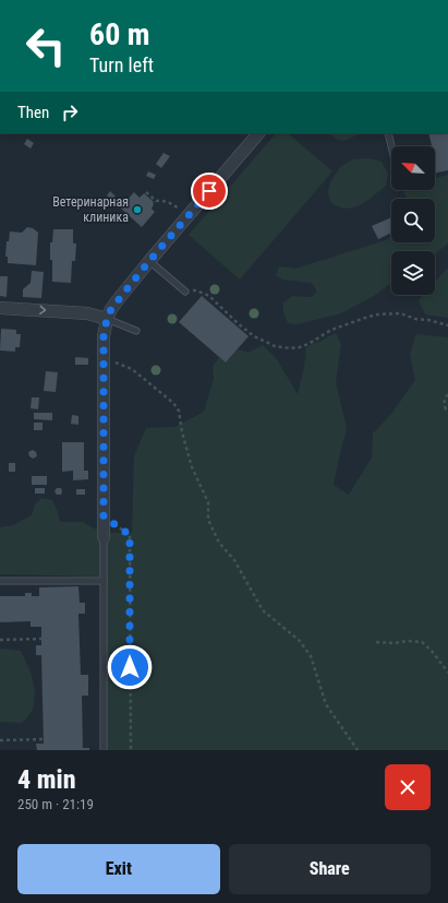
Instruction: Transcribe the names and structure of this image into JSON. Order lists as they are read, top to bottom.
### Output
{
  "places": ["Ветеринарная клиника"],
  "north": "top left",
  "page": {
    "turn": ["60 m", "Turn left"],
    "then": "Then",
    "heading": ["4 min", "250 m · 21:19"],
    "buttons": ["Exit", "Share"]
  }
}
